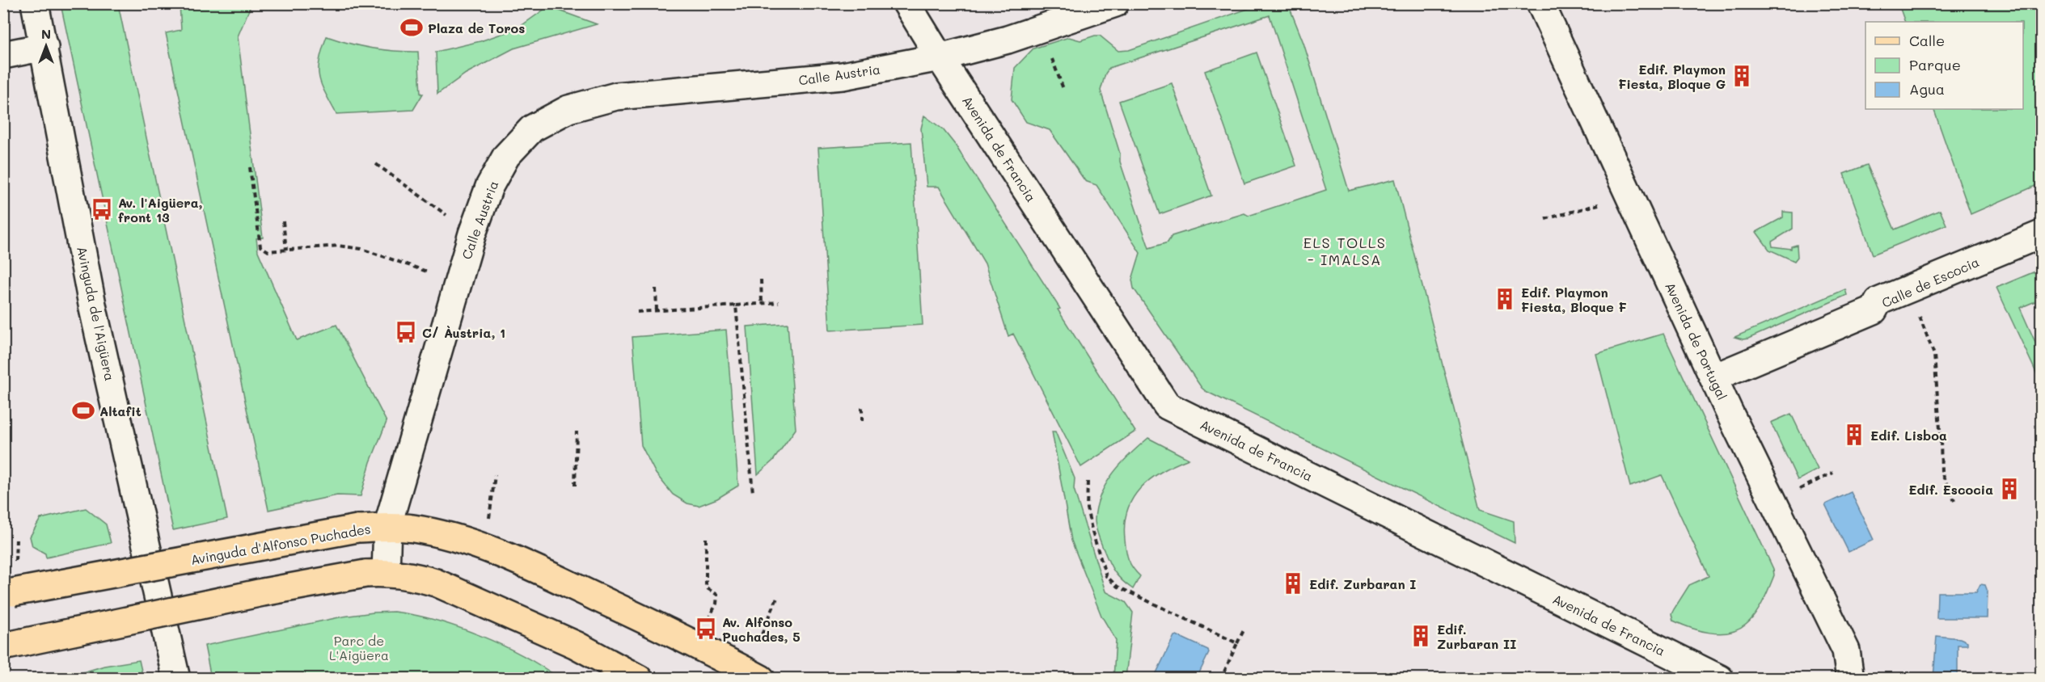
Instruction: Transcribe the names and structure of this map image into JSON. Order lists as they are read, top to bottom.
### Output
{
  "streets": {
    "main road": ["Avinguda d'Alfonso Puchades"],
    "street": [
      "Calle Austria",
      "Avenida de Francia",
      "Calle de Escocia",
      "Avinguda de l'Aigüera",
      "Avenida de Portugal"
    ]
  },
  "crossings": [
    ["Calle Austria", "Avenida de Francia"],
    ["Calle Austria", "Avinguda d'Alfonso Puchades"],
    ["Calle de Escocia", "Avenida de Portugal"]
  ],
  "districts": ["ELS TOLLS - IMALSA"],
  "parks": ["Parc de L'Aigüera"],
  "places": {
    "sports": ["Plaza de Toros", "Altafit"],
    "building": [
      "Edif. Playmon Fiesta, Bloque G",
      "Edif. Playmon Fiesta, Bloque F",
      "Edif. Lisboa",
      "Edif. Escocia",
      "Edif. Zurbaran I",
      "Edif. Zurbaran II"
    ],
    "bus stop": ["Av. l'Aigüera, front 13", "C/ Àustria, 1", "Av. Alfonso Puchades, 5"]
  },
  "legend": ["Calle", "Parque", "Agua"],
  "north": "top"
}
